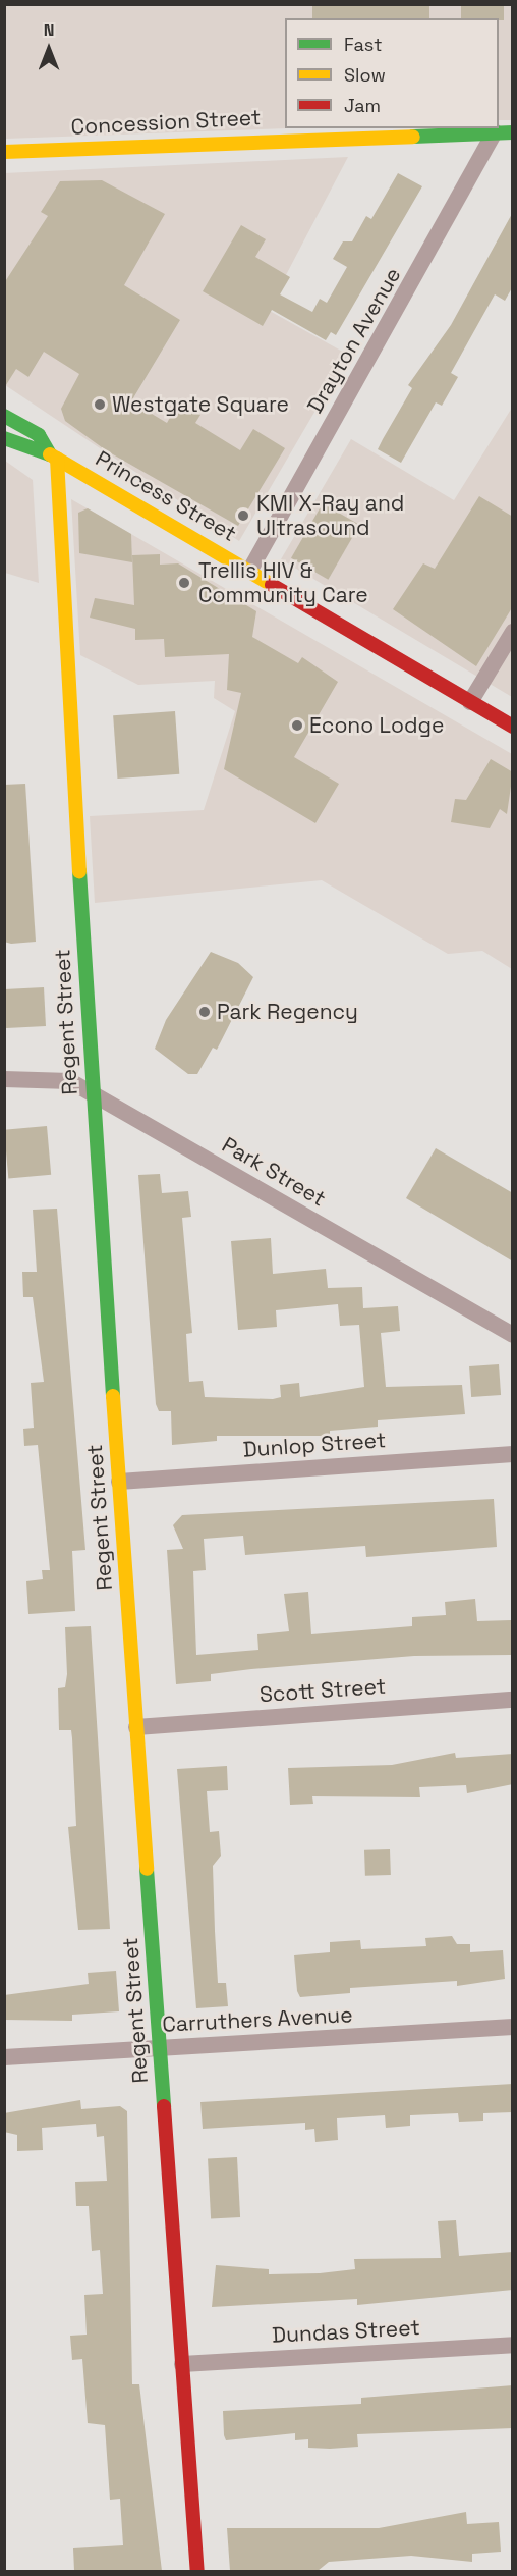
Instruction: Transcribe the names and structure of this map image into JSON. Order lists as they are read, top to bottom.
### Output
{
  "streets": {
    "street": [
      "Concession Street",
      "Drayton Avenue",
      "Princess Street",
      "Regent Street",
      "Park Street",
      "Dunlop Street",
      "Scott Street",
      "Carruthers Avenue",
      "Dundas Street"
    ]
  },
  "crossings": [
    ["Concession Street", "Drayton Avenue"],
    ["Drayton Avenue", "Princess Street"],
    ["Princess Street", "Regent Street"],
    ["Regent Street", "Park Street"],
    ["Regent Street", "Dunlop Street"],
    ["Regent Street", "Scott Street"],
    ["Regent Street", "Carruthers Avenue"],
    ["Regent Street", "Dundas Street"]
  ],
  "places": [
    "Westgate Square",
    "KMI X-Ray and Ultrasound",
    "Trellis HIV & Community Care",
    "Econo Lodge",
    "Park Regency"
  ],
  "legend": ["Fast", "Slow", "Jam"],
  "north": "top"
}
